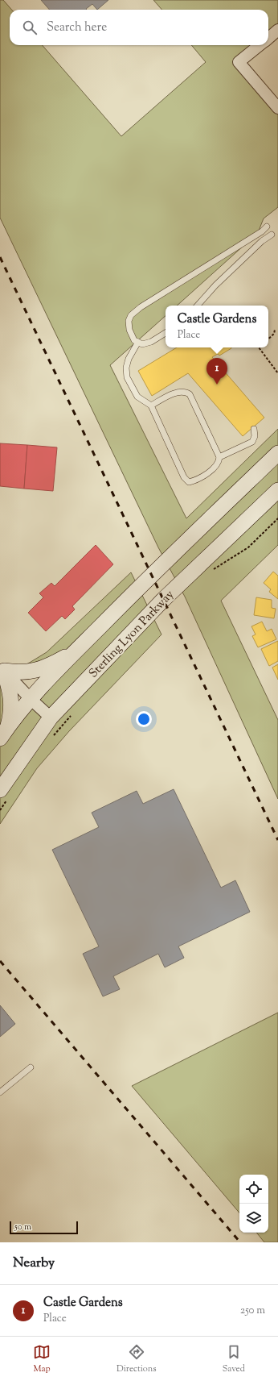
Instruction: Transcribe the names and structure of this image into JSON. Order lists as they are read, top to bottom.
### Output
{
  "streets": {
    "main road": ["Sterling Lyon Parkway"]
  },
  "scale_bar": "50 m",
  "page": {
    "search": "Search here",
    "popup": ["Castle Gardens", "Place"],
    "pins": "1",
    "scale": "50 m",
    "heading": "Nearby",
    "list": [
      {
        "mark": "1",
        "name": "Castle Gardens",
        "note": "Place",
        "value": "250 m"
      }
    ],
    "nav": ["Map", "Directions", "Saved"]
  }
}
